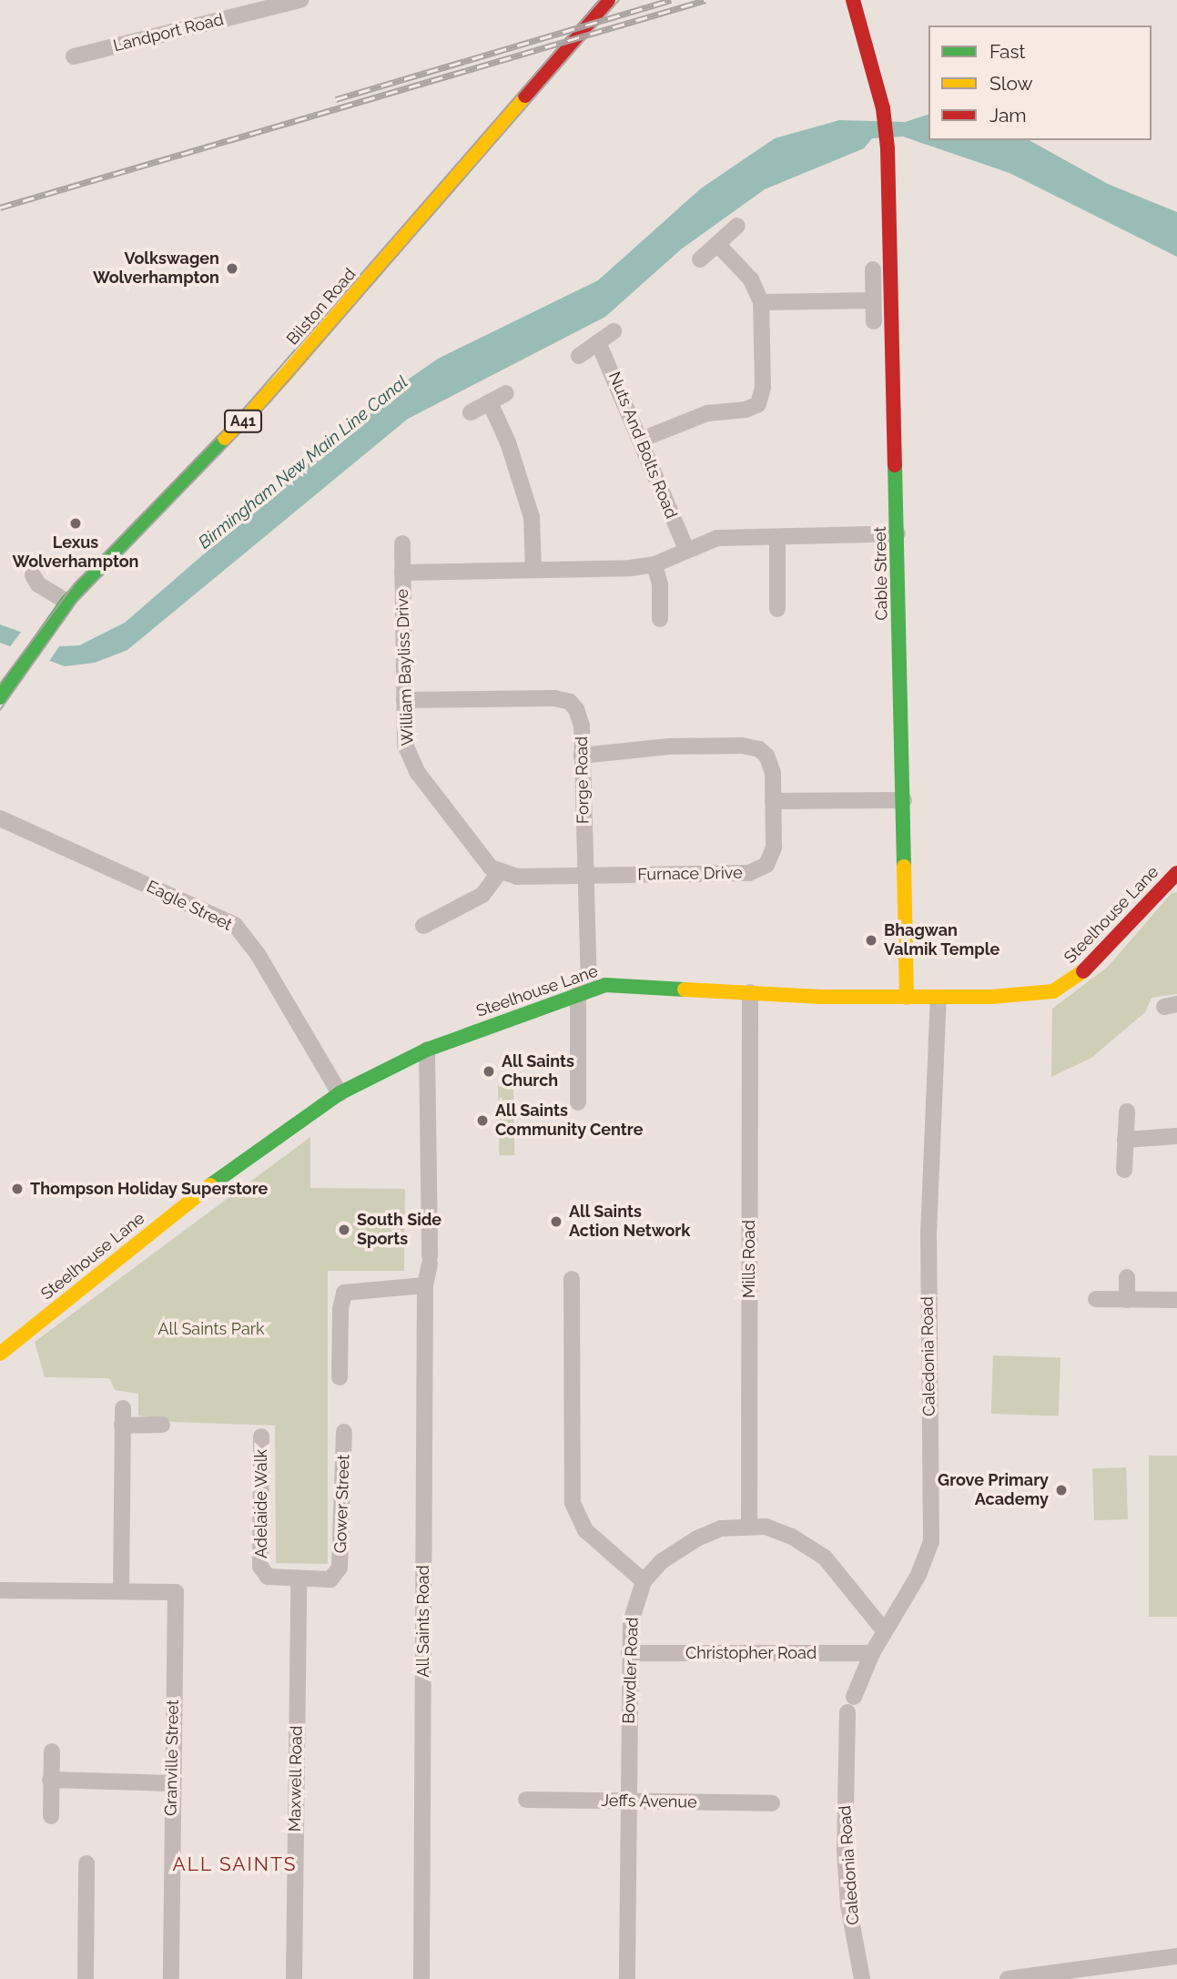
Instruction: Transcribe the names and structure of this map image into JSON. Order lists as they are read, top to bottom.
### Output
{
  "streets": {
    "main road": [
      "Bilston Road",
      "A41",
      "Cable Street",
      "Steelhouse Lane"
    ],
    "street": [
      "Landport Road",
      "Nuts And Bolts Road",
      "William Bayliss Drive",
      "Forge Road",
      "Furnace Drive",
      "Eagle Street",
      "Mills Road",
      "Caledonia Road",
      "Adelaide Walk",
      "Gower Street",
      "All Saints Road",
      "Christopher Road",
      "Bowdler Road",
      "Granville Street",
      "Maxwell Road",
      "Jeffs Avenue"
    ]
  },
  "crossings": [
    ["Nuts And Bolts Road", "William Bayliss Drive"],
    ["Cable Street", "William Bayliss Drive"],
    ["Cable Street", "Steelhouse Lane"],
    ["William Bayliss Drive", "Forge Road"],
    ["Forge Road", "Furnace Drive"],
    ["Forge Road", "Steelhouse Lane"],
    ["Eagle Street", "Steelhouse Lane"],
    ["Steelhouse Lane", "Mills Road"],
    ["Steelhouse Lane", "Caledonia Road"],
    ["Steelhouse Lane", "All Saints Road"],
    ["Caledonia Road", "Christopher Road"],
    ["Adelaide Walk", "Gower Street"],
    ["Adelaide Walk", "Maxwell Road"],
    ["Gower Street", "Maxwell Road"],
    ["Christopher Road", "Bowdler Road"],
    ["Bowdler Road", "Jeffs Avenue"]
  ],
  "districts": ["ALL SAINTS"],
  "water": ["Birmingham New Main Line Canal"],
  "parks": ["All Saints Park"],
  "places": [
    "Volkswagen Wolverhampton",
    "Lexus Wolverhampton",
    "Bhagwan Valmik Temple",
    "All Saints Church",
    "All Saints Community Centre",
    "Thompson Holiday Superstore",
    "All Saints Action Network",
    "South Side Sports",
    "Grove Primary Academy"
  ],
  "legend": ["Fast", "Slow", "Jam"]
}
